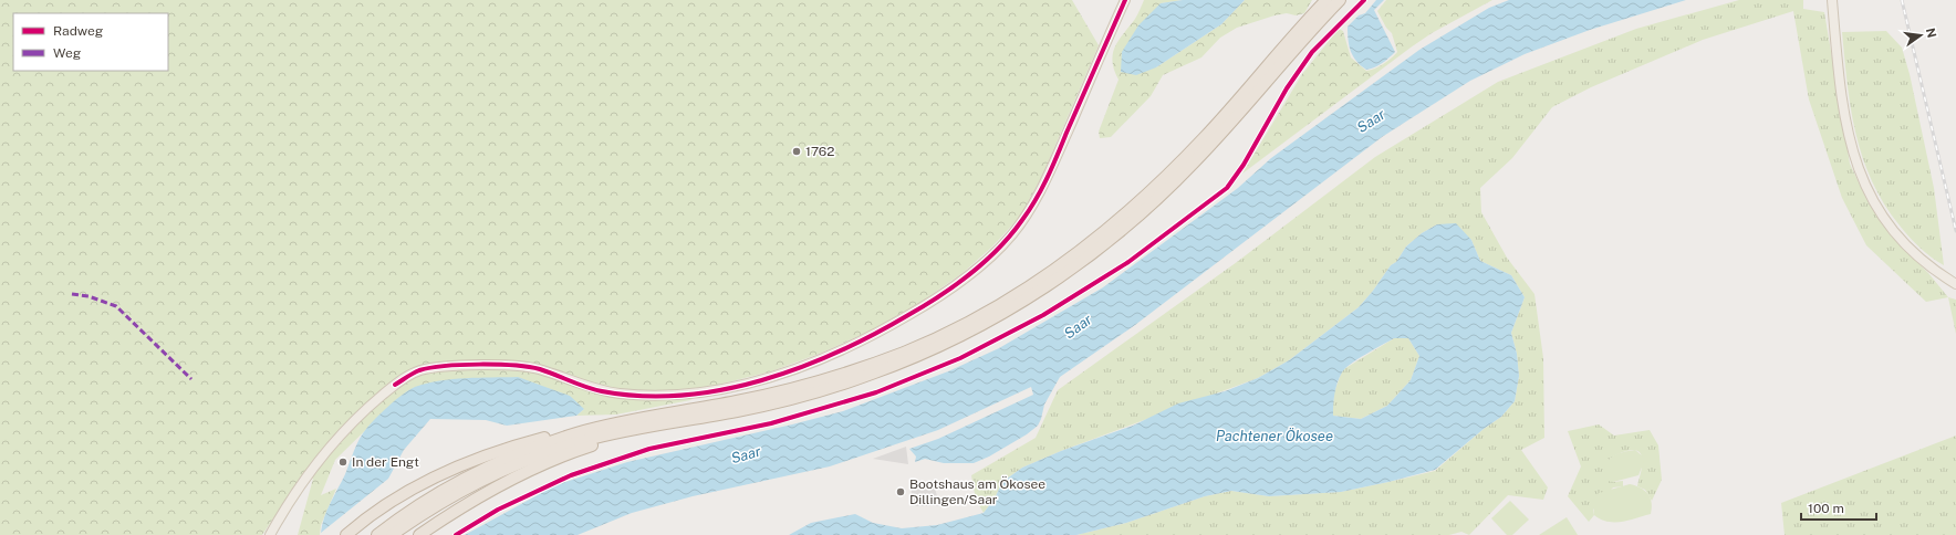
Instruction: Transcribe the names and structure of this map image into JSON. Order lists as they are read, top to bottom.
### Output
{
  "water": ["Saar", "Pachtener Ökosee"],
  "places": ["1762", "In der Engt", "Bootshaus am Ökosee Dillingen/Saar"],
  "legend": ["Radweg", "Weg"],
  "scale_bar": "100 m",
  "north": "right"
}
